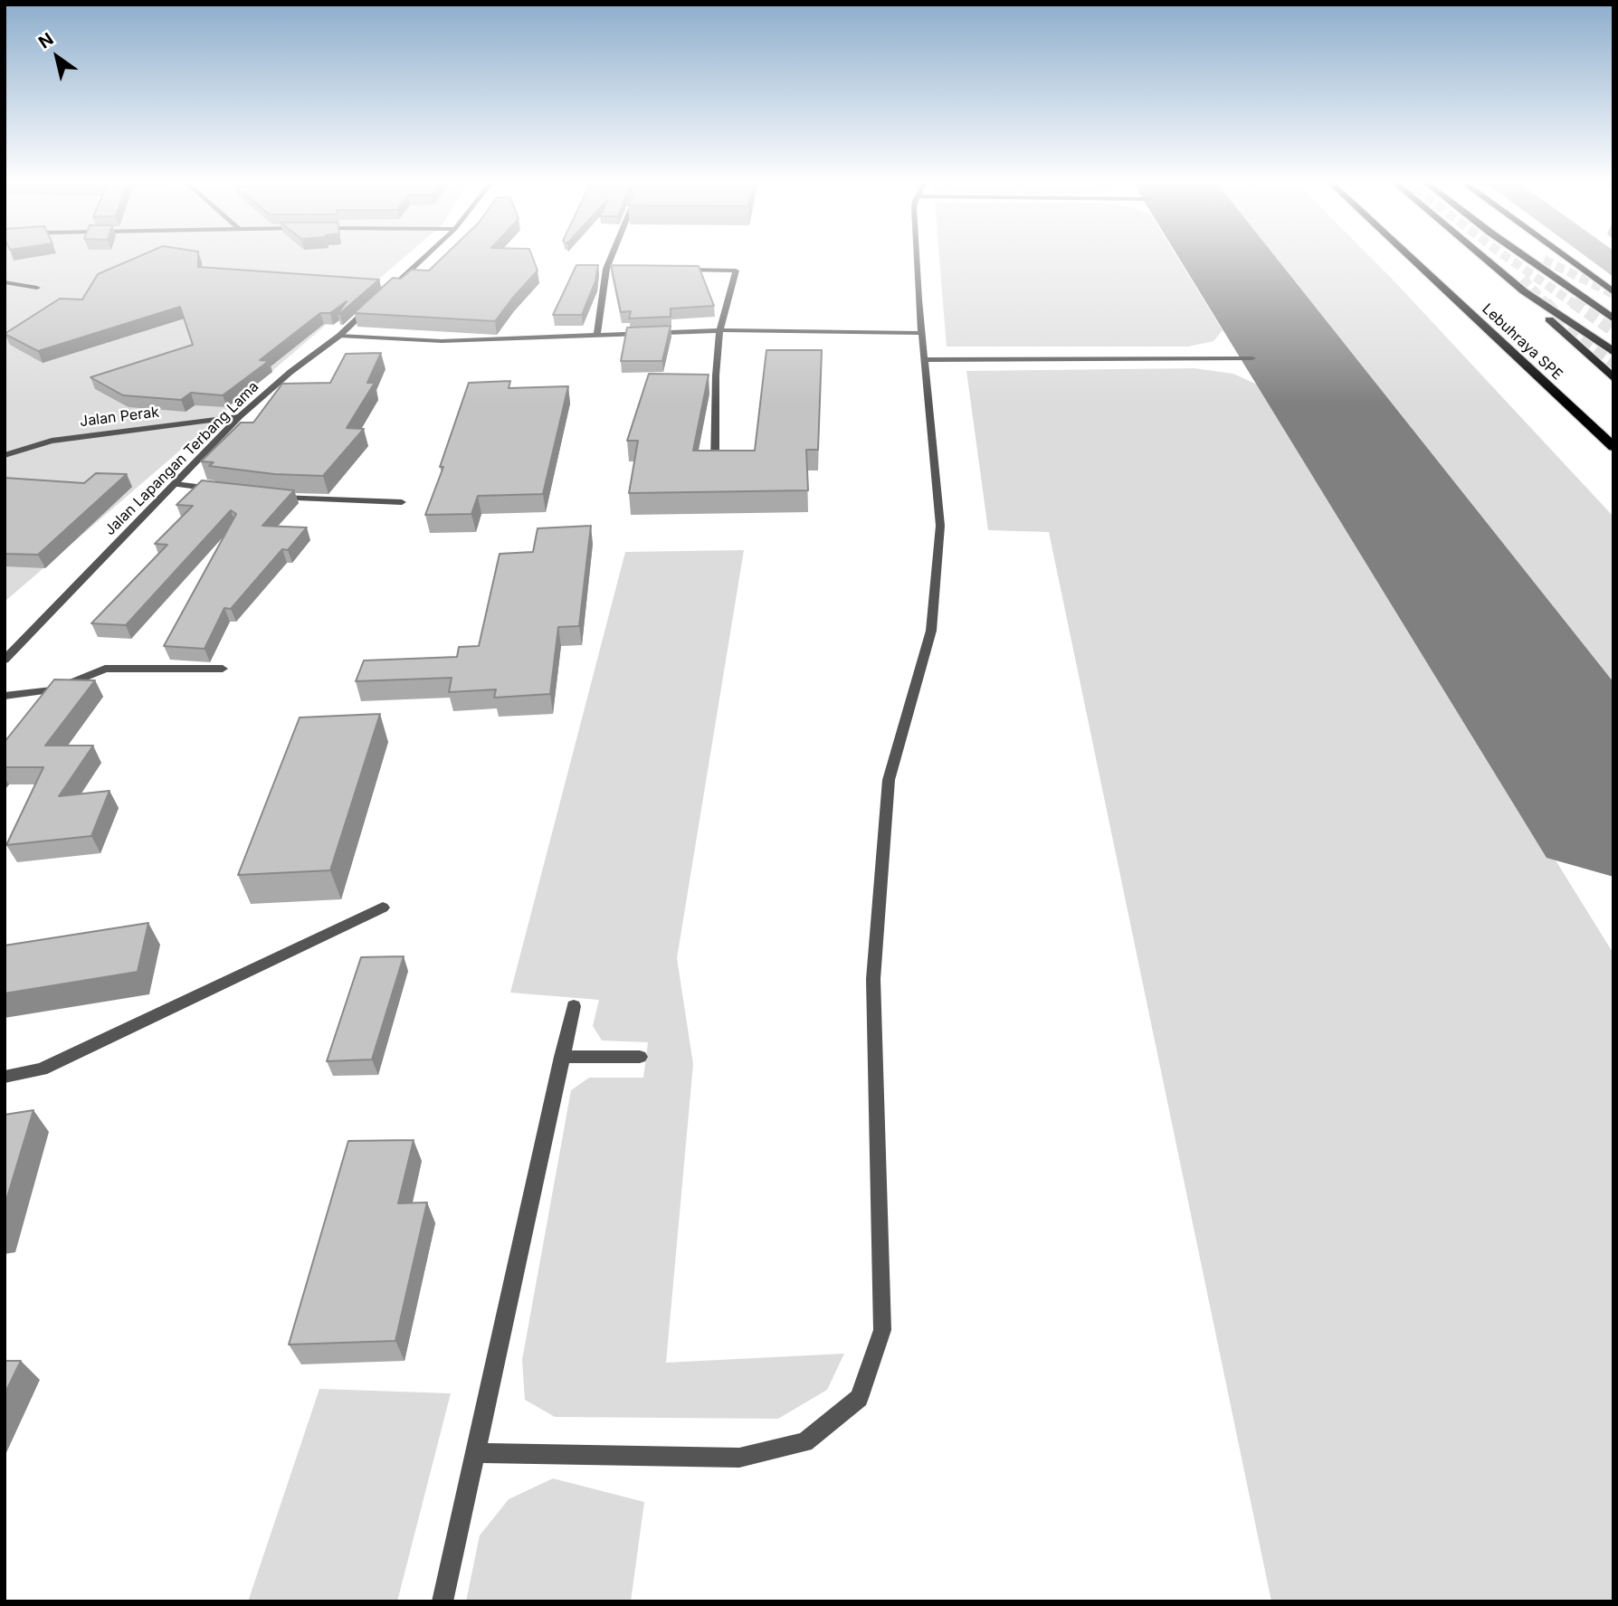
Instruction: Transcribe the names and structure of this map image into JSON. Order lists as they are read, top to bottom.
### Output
{
  "streets": {
    "highway": ["Lebuhraya SPE"],
    "street": ["Jalan Perak", "Jalan Lapangan Terbang Lama"]
  },
  "crossings": [
    ["Jalan Perak", "Jalan Lapangan Terbang Lama"]
  ],
  "north": "top left"
}
